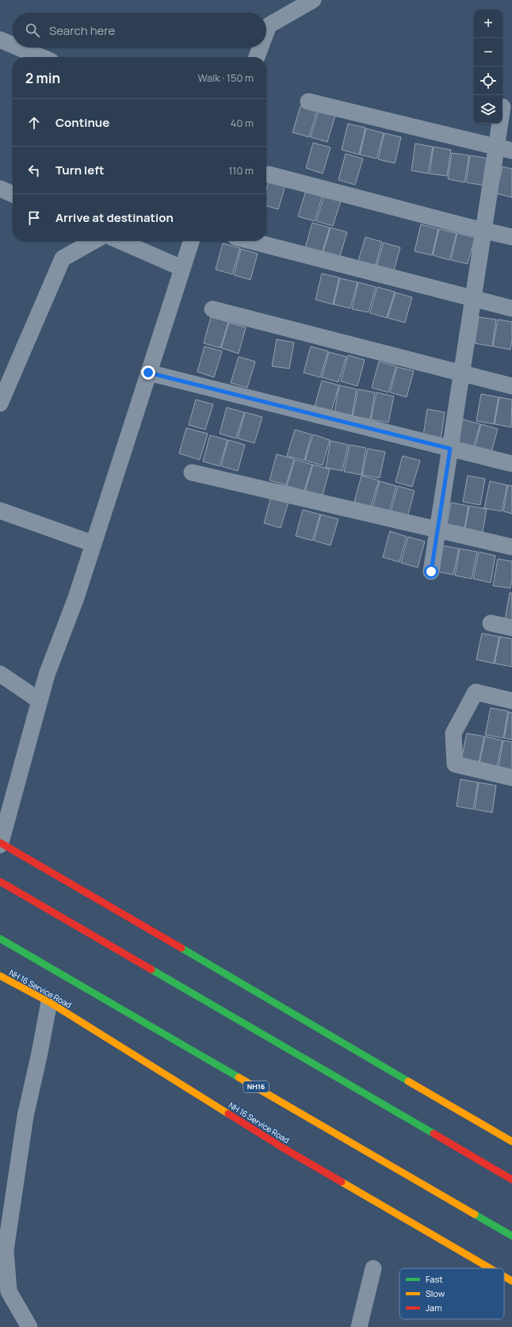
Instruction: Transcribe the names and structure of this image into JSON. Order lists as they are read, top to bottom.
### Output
{
  "streets": {
    "main road": ["NH 16 Service Road", "NH16"]
  },
  "legend": ["Fast", "Slow", "Jam"],
  "page": {
    "map_buttons": ["+", "−"],
    "search": "Search here",
    "heading": ["2 min", "Walk · 150 m"],
    "list": [
      ["Continue", "40 m"],
      ["Turn left", "110 m"],
      "Arrive at destination"
    ]
  }
}
